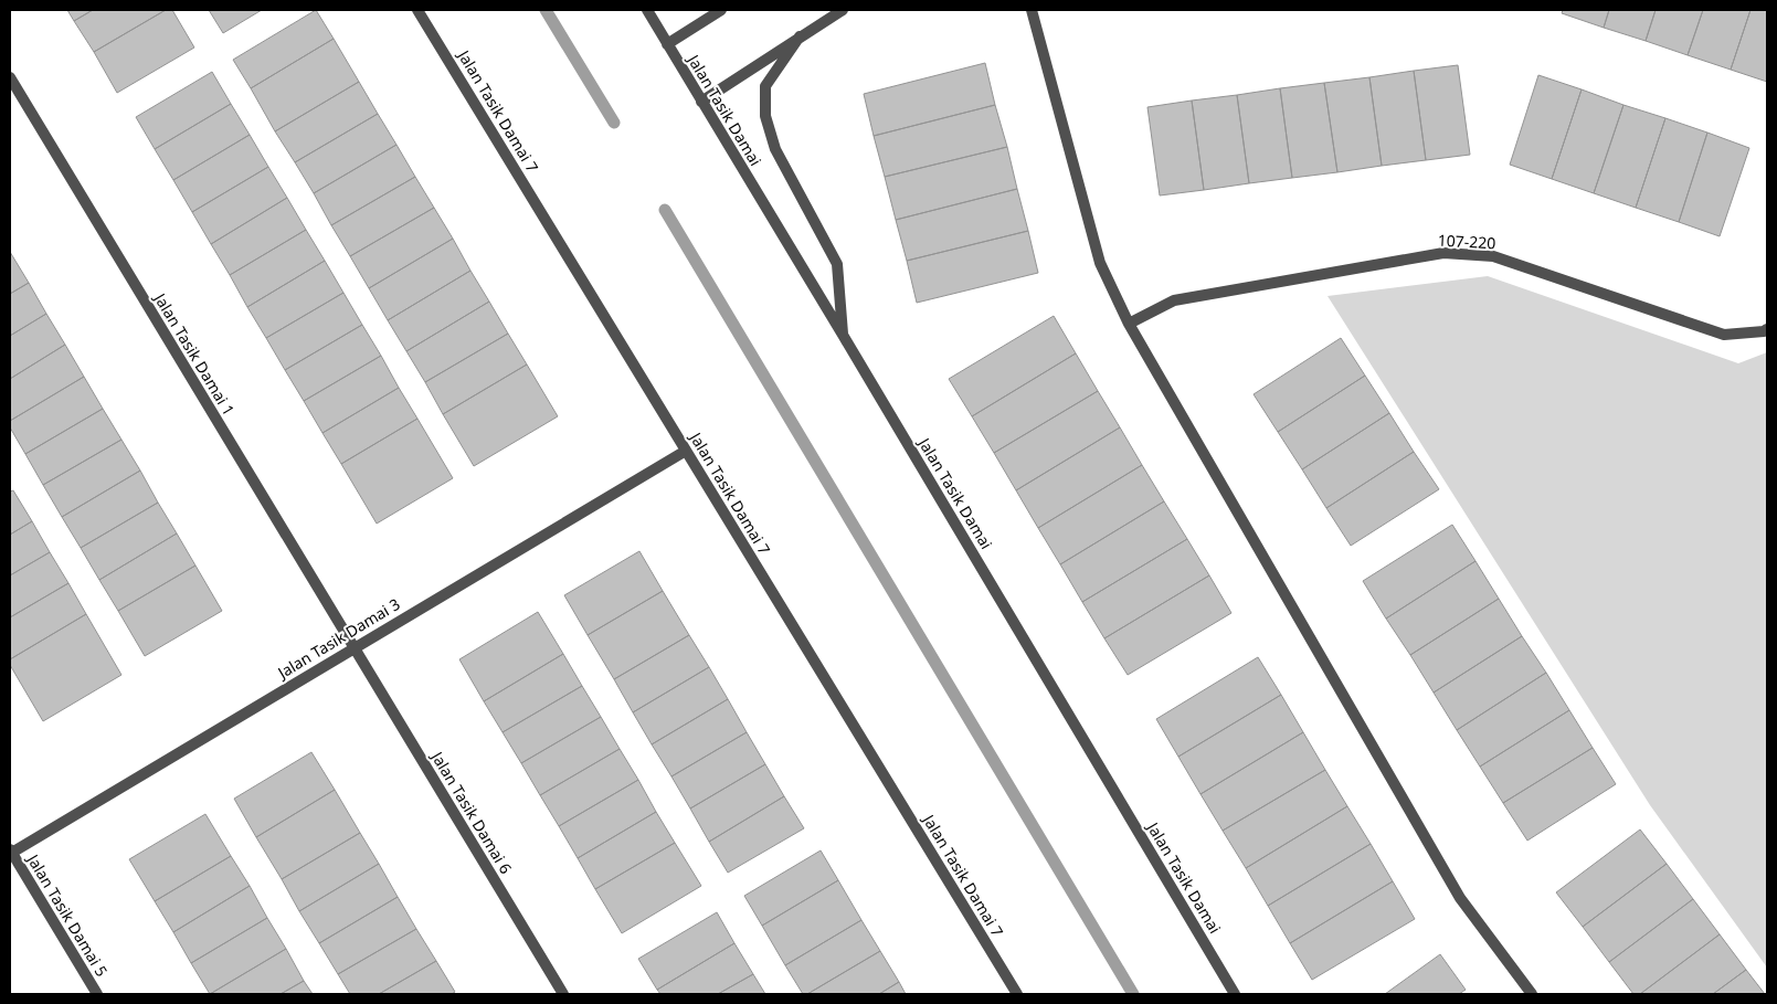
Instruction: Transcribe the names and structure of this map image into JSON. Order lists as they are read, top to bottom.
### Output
{
  "streets": {
    "street": [
      "Jalan Tasik Damai",
      "Jalan Tasik Damai 7",
      "107-220",
      "Jalan Tasik Damai 1",
      "Jalan Tasik Damai 3",
      "Jalan Tasik Damai 6",
      "Jalan Tasik Damai 5"
    ]
  },
  "crossings": [
    ["Jalan Tasik Damai 7", "Jalan Tasik Damai 3"],
    ["Jalan Tasik Damai 1", "Jalan Tasik Damai 3"],
    ["Jalan Tasik Damai 1", "Jalan Tasik Damai 6"],
    ["Jalan Tasik Damai 3", "Jalan Tasik Damai 6"],
    ["Jalan Tasik Damai 3", "Jalan Tasik Damai 5"]
  ]
}
